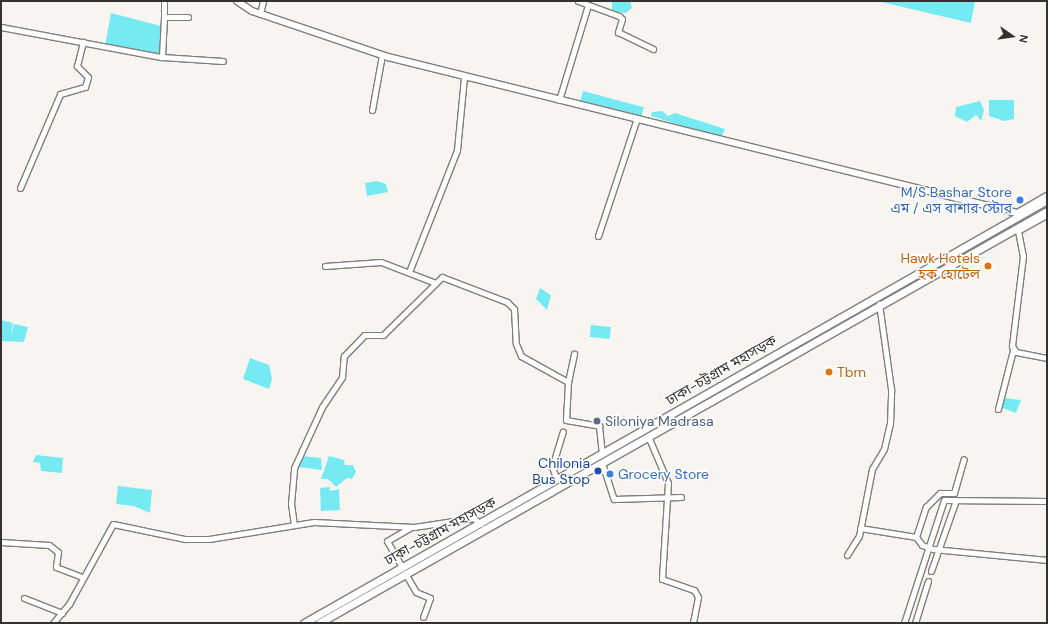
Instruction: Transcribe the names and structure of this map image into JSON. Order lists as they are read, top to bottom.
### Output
{
  "streets": {
    "highway": ["ঢাকা-চট্টগ্রাম মহাসড়ক"]
  },
  "places": [
    "M/S Bashar Store এম / এস বাশার স্টোর",
    "Hawk Hotels হক হোটেল",
    "Tbm",
    "Siloniya Madrasa",
    "Chilonia Bus Stop",
    "Grocery Store"
  ],
  "north": "right"
}
